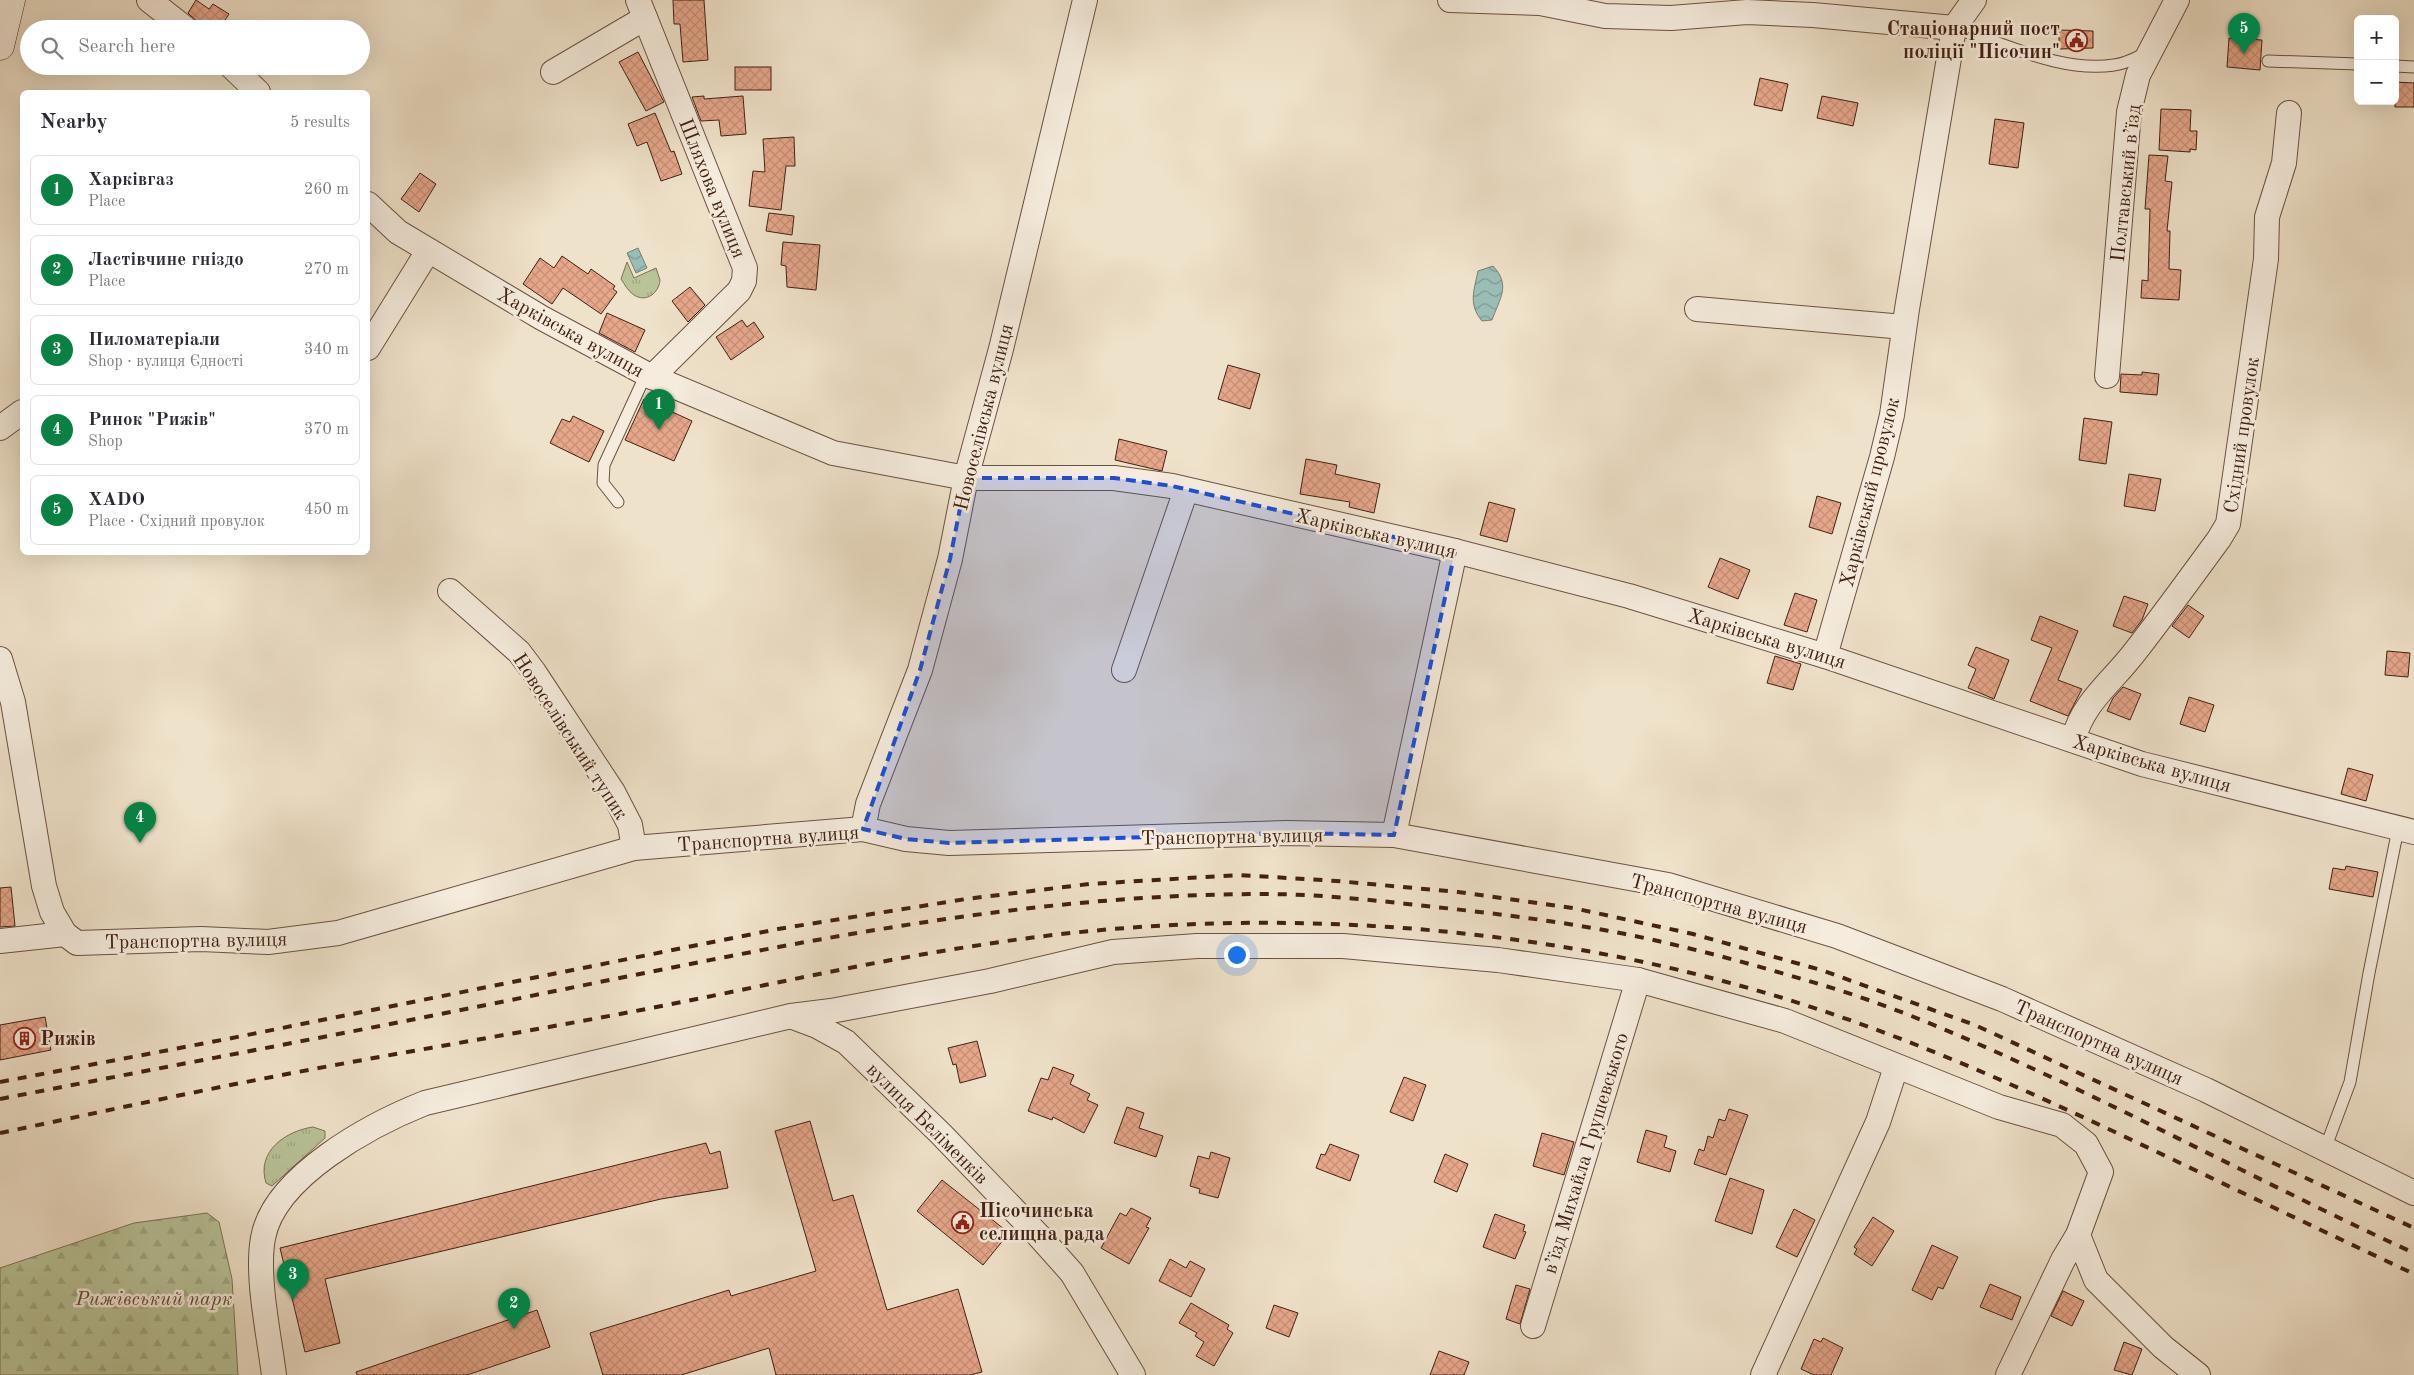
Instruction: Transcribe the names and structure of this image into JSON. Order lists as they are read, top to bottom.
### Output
{
  "streets": {
    "street": [
      "Полтавський в’їзд",
      "Шляхова вулиця",
      "Харківська вулиця",
      "Новоселівська вулиця",
      "Східний провулок",
      "Харківський провулок",
      "Новоселівський тупик",
      "Транспортна вулиця",
      "вулиця Беліменків",
      "в’їзд Михайла Грушевського"
    ]
  },
  "crossings": [
    ["Шляхова вулиця", "Харківська вулиця"],
    ["Харківська вулиця", "Новоселівська вулиця"],
    ["Харківська вулиця", "Східний провулок"],
    ["Харківська вулиця", "Харківський провулок"],
    ["Новоселівська вулиця", "Транспортна вулиця"],
    ["Новоселівський тупик", "Транспортна вулиця"]
  ],
  "parks": ["Рижівський парк"],
  "places": {
    "public building": ["Стаціонарний пост поліції \"Пісочин\"", "Пісочинська селищна рада"],
    "building": ["Рижів"]
  },
  "page": {
    "pins": [
      "5",
      "1",
      "4",
      "3",
      "2"
    ],
    "map_buttons": ["+", "−"],
    "search": "Search here",
    "heading": ["Nearby", "5 results"],
    "list": [
      {
        "mark": "1",
        "name": "Харківгаз",
        "note": "Place",
        "value": "260 m"
      },
      {
        "mark": "2",
        "name": "Ластівчине гніздо",
        "note": "Place",
        "value": "270 m"
      },
      {
        "mark": "3",
        "name": "Пиломатеріали",
        "note": "Shop · вулиця Єдності",
        "value": "340 m"
      },
      {
        "mark": "4",
        "name": "Ринок \"Рижів\"",
        "note": "Shop",
        "value": "370 m"
      },
      {
        "mark": "5",
        "name": "XADO",
        "note": "Place · Східний провулок",
        "value": "450 m"
      }
    ]
  }
}
